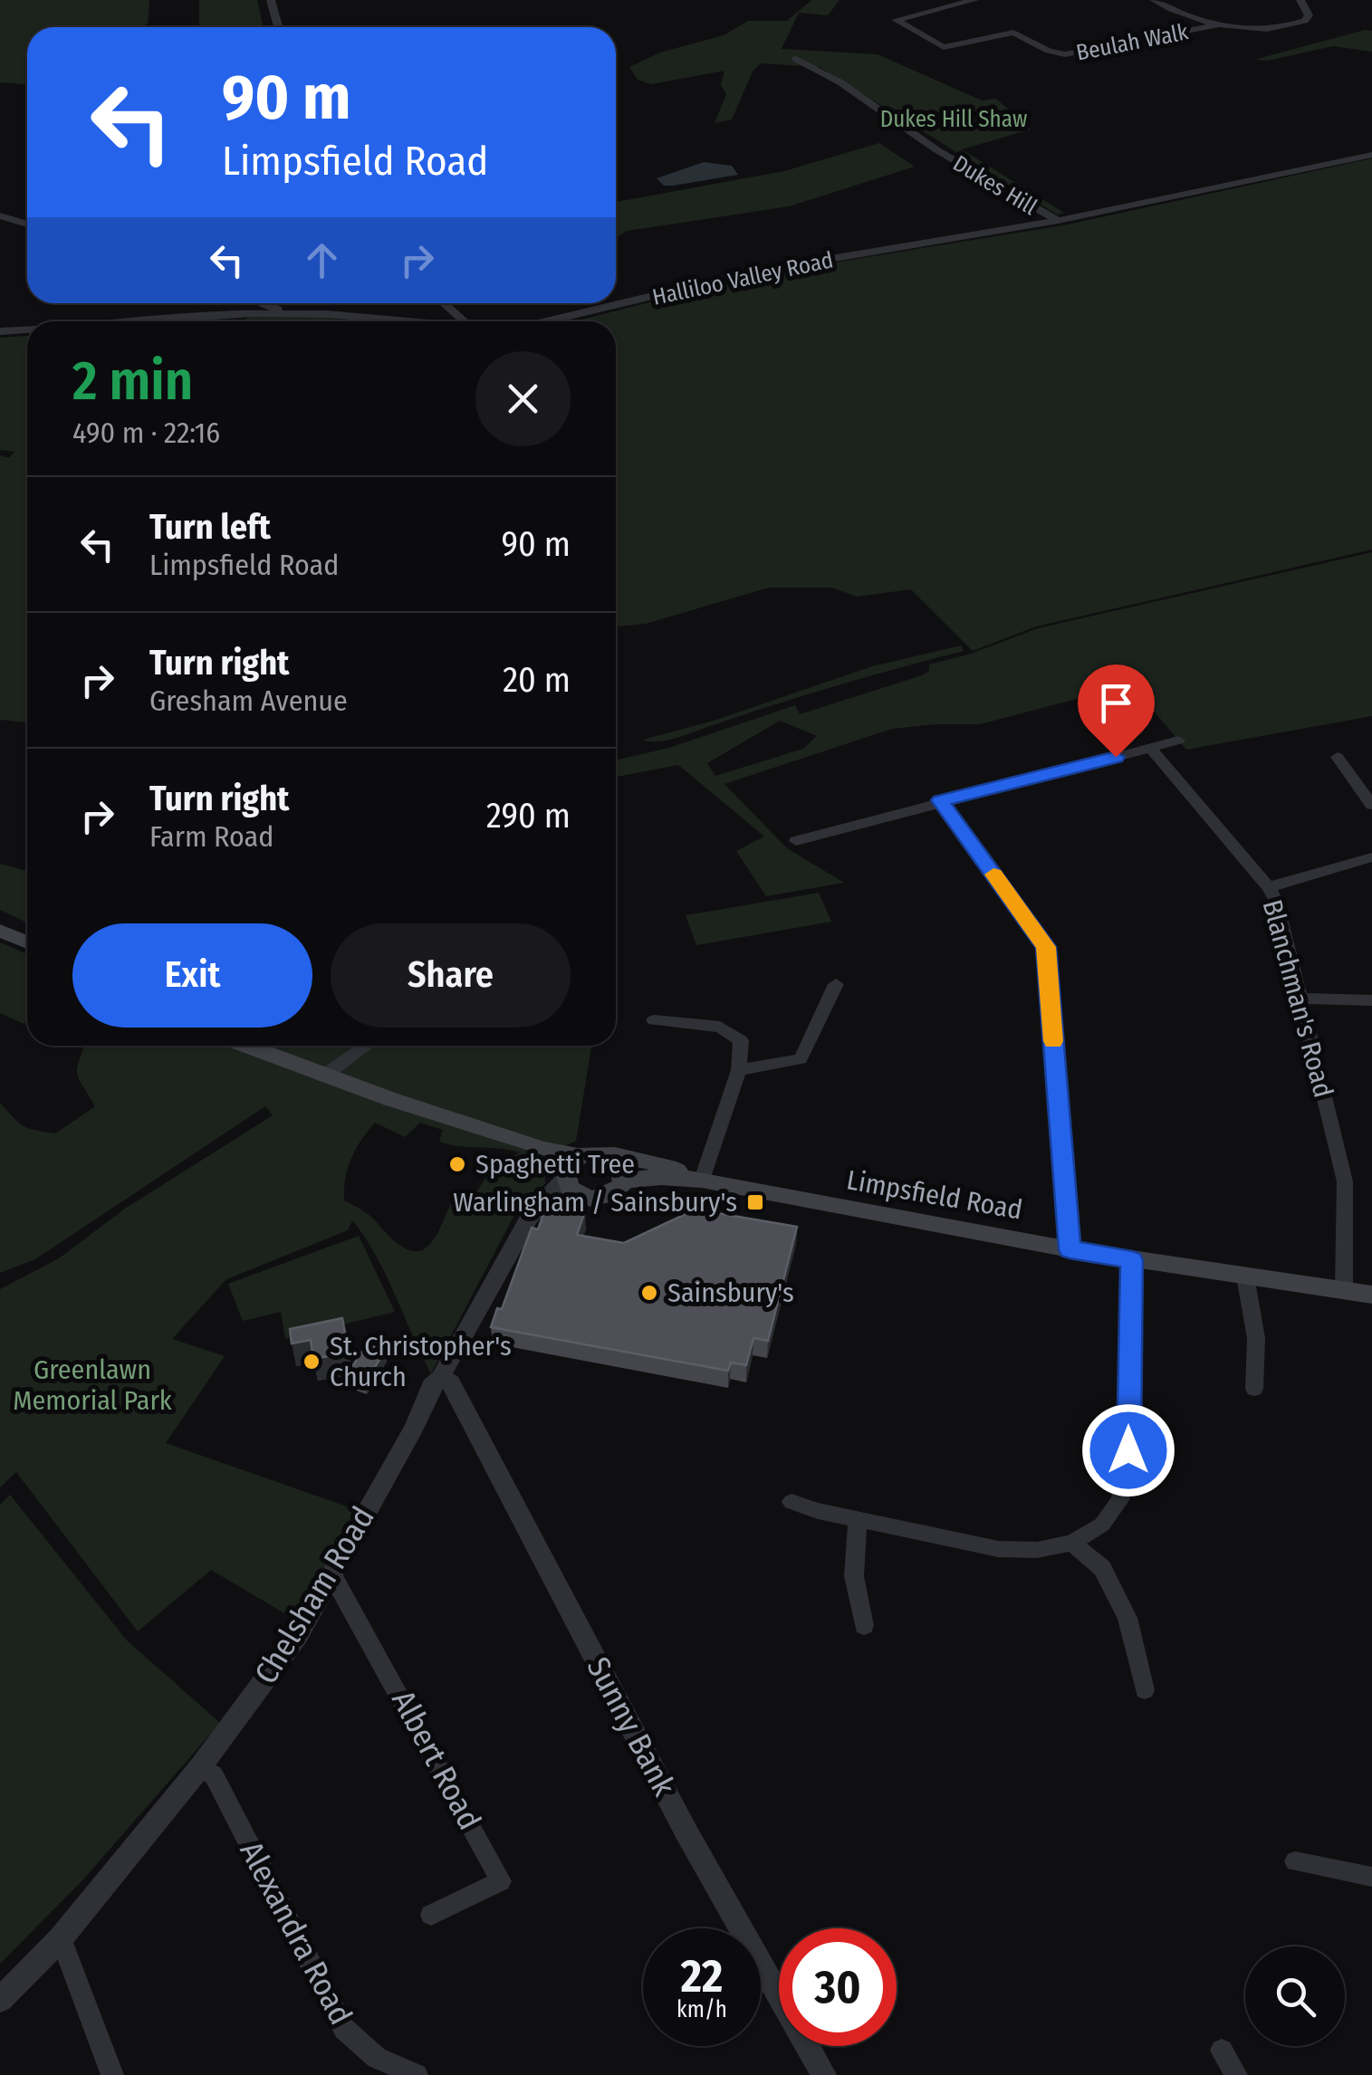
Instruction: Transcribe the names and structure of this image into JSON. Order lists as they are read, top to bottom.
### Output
{
  "streets": {
    "main road": ["Limpsfield Road"],
    "street": [
      "Beulah Walk",
      "Dukes Hill",
      "Halliloo Valley Road",
      "Blanchman's Road",
      "Chelsham Road",
      "Sunny Bank",
      "Albert Road",
      "Alexandra Road"
    ]
  },
  "crossings": [
    ["Dukes Hill", "Halliloo Valley Road"],
    ["Blanchman's Road", "Limpsfield Road"],
    ["Limpsfield Road", "Chelsham Road"],
    ["Chelsham Road", "Sunny Bank"],
    ["Chelsham Road", "Albert Road"],
    ["Chelsham Road", "Alexandra Road"]
  ],
  "parks": ["Dukes Hill Shaw", "Greenlawn Memorial Park"],
  "places": {
    "other": ["Spaghetti Tree", "Sainsbury's", "St. Christopher's Church"],
    "transit": ["Warlingham / Sainsbury's"]
  },
  "page": {
    "turn": ["90 m", "Limpsfield Road"],
    "heading": ["2 min", "490 m · 22:16"],
    "list": [
      {
        "name": "Turn left",
        "note": "Limpsfield Road",
        "value": "90 m"
      },
      {
        "name": "Turn right",
        "note": "Gresham Avenue",
        "value": "20 m"
      },
      {
        "name": "Turn right",
        "note": "Farm Road",
        "value": "290 m"
      }
    ],
    "buttons": ["Exit", "Share"],
    "speed": "22 km/h",
    "limit": "30"
  }
}
